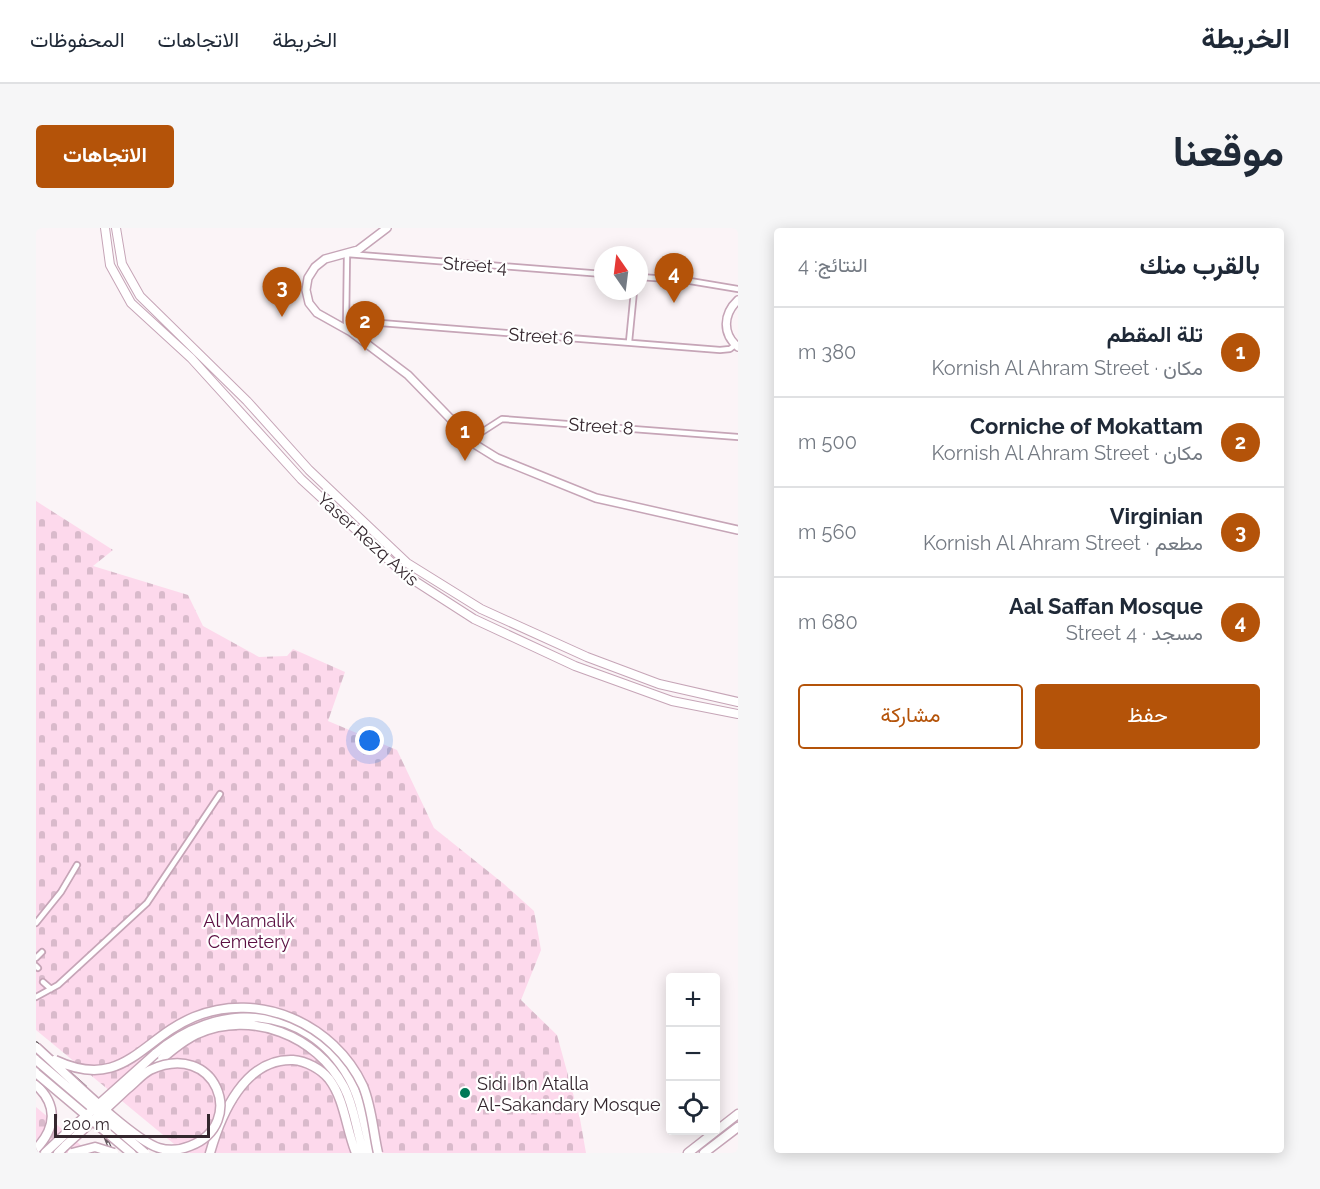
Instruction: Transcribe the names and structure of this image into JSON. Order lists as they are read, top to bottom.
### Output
{
  "streets": {
    "main road": ["Yaser Rezq Axis"],
    "street": ["Street 4", "Street 6", "Street 8"]
  },
  "parks": ["Al Mamalik Cemetery"],
  "places": ["Sidi Ibn Atalla Al-Sakandary Mosque"],
  "scale_bar": "200 m",
  "north": "top",
  "page": {
    "header": "الخريطة",
    "nav": ["الخريطة", "الاتجاهات", "المحفوظات"],
    "title": "موقعنا",
    "buttons": [
      "الاتجاهات",
      ["حفظ", "مشاركة"]
    ],
    "heading": ["بالقرب منك", "النتائج: 4"],
    "pins": [
      "4",
      "3",
      "2",
      "1"
    ],
    "list": [
      {
        "mark": "1",
        "name": "تلة المقطم",
        "note": "مكان · Kornish Al Ahram Street",
        "value": "380 m"
      },
      {
        "mark": "2",
        "name": "Corniche of Mokattam",
        "note": "مكان · Kornish Al Ahram Street",
        "value": "500 m"
      },
      {
        "mark": "3",
        "name": "Virginian",
        "note": "مطعم · Kornish Al Ahram Street",
        "value": "560 m"
      },
      {
        "mark": "4",
        "name": "Aal Saffan Mosque",
        "note": "مسجد · Street 4",
        "value": "680 m"
      }
    ],
    "map_buttons": ["+", "−"],
    "scale": "200 m"
  }
}
